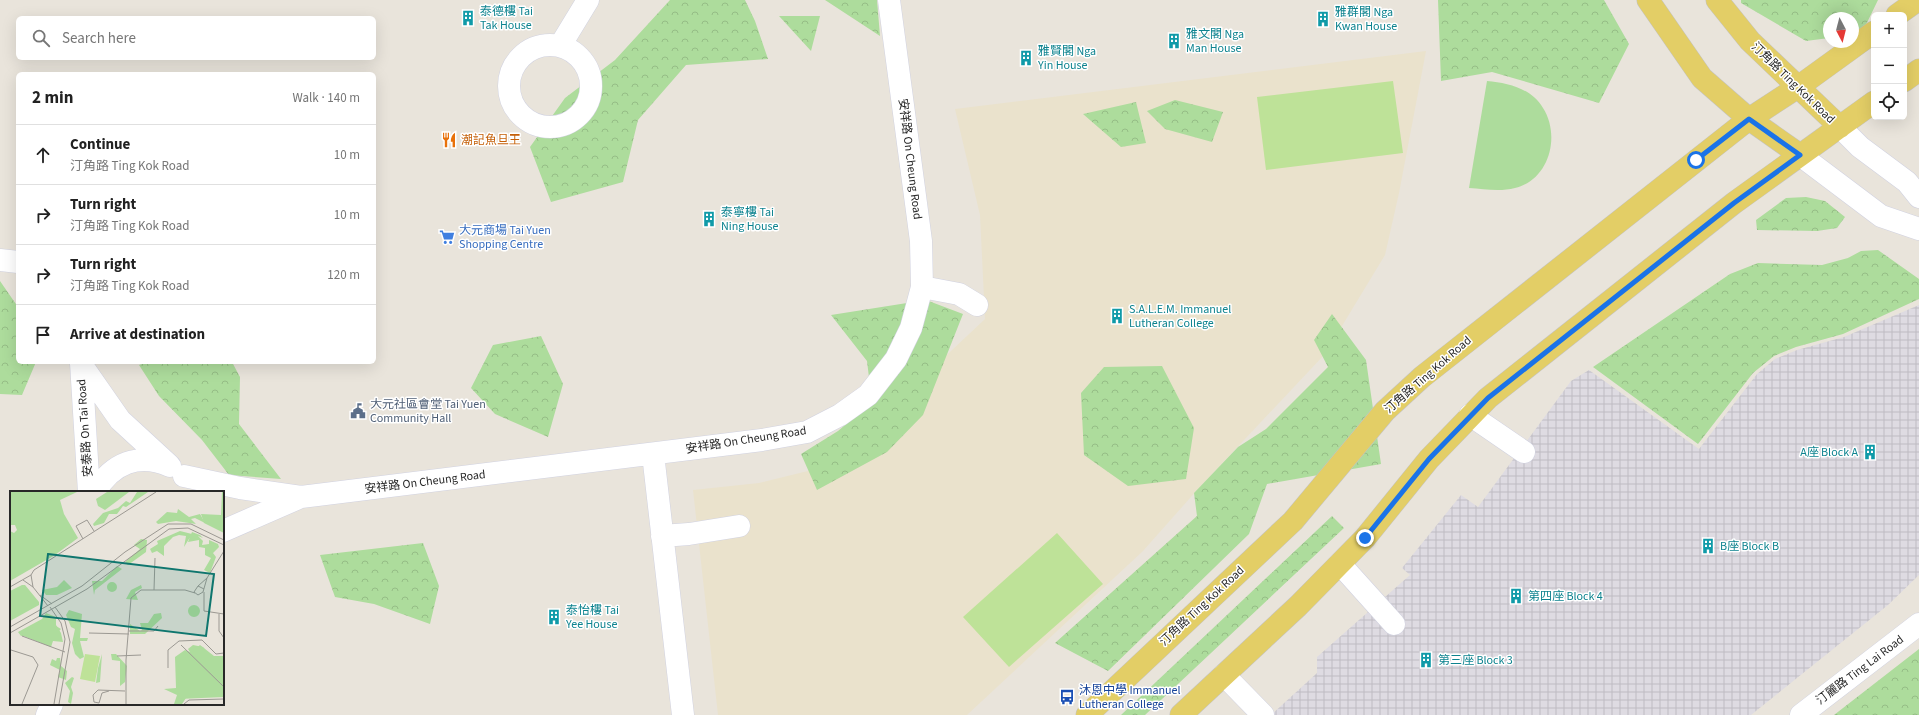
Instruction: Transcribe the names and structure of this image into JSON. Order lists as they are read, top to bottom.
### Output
{
  "streets": {
    "main road": ["汀角路 Ting Kok Road"],
    "street": ["安祥路 On Cheung Road", "安泰路 On Tai Road", "汀麗路 Ting Lai Road"]
  },
  "crossings": [
    ["安祥路 On Cheung Road", "安泰路 On Tai Road"]
  ],
  "places": {
    "building": [
      "泰德樓 Tai Tak House",
      "雅群閣 Nga Kwan House",
      "雅文閣 Nga Man House",
      "雅賢閣 Nga Yin House",
      "泰寧樓 Tai Ning House",
      "S.A.L.E.M. Immanuel Lutheran College",
      "A座 Block A",
      "B座 Block B",
      "第四座 Block 4",
      "泰怡樓 Tai Yee House",
      "第三座 Block 3"
    ],
    "restaurant": ["潮記魚旦王"],
    "supermarket": ["大元商場 Tai Yuen Shopping Centre"],
    "public building": ["大元社區會堂 Tai Yuen Community Hall"],
    "bus stop": ["沐恩中學 Immanuel Lutheran College"]
  },
  "north": "bottom",
  "page": {
    "map_buttons": ["+", "−"],
    "search": "Search here",
    "heading": ["2 min", "Walk · 140 m"],
    "list": [
      ["Continue", "汀角路 Ting Kok Road", "10 m"],
      ["Turn right", "汀角路 Ting Kok Road", "10 m"],
      ["Turn right", "汀角路 Ting Kok Road", "120 m"],
      "Arrive at destination"
    ]
  }
}
